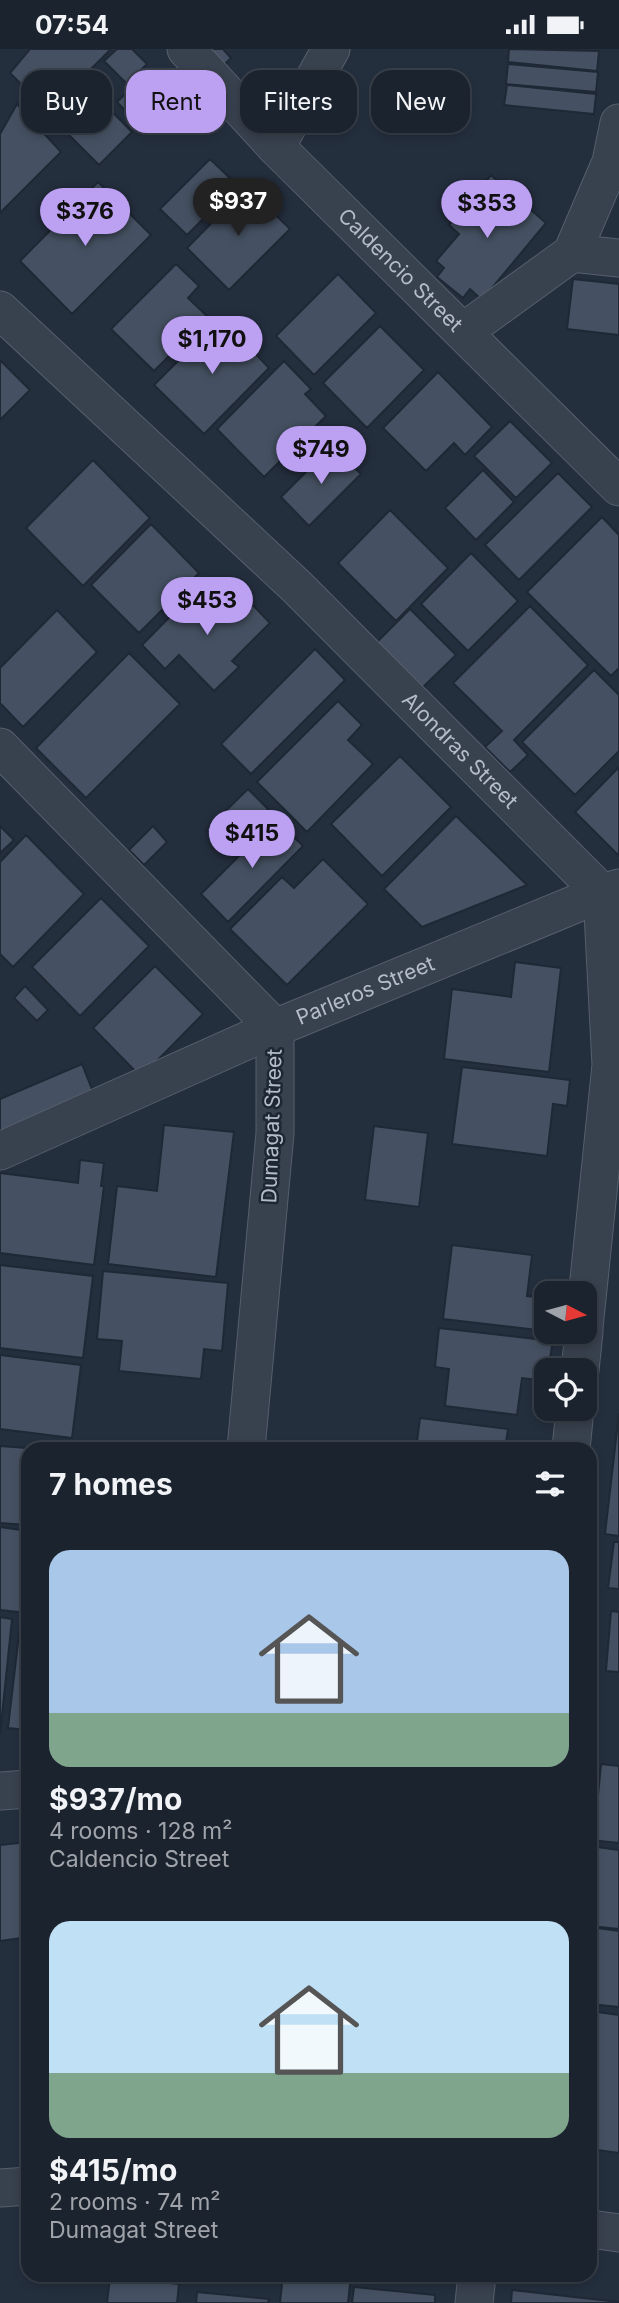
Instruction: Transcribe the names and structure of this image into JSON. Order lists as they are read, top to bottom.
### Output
{
  "streets": {
    "street": [
      "Caldencio Street",
      "Alondras Street",
      "Parleros Street",
      "Dumagat Street"
    ]
  },
  "crossings": [
    ["Alondras Street", "Parleros Street"],
    ["Parleros Street", "Dumagat Street"]
  ],
  "north": "right",
  "page": {
    "status": "07:54",
    "chip": [
      "Buy",
      "Rent",
      "Filters",
      "New"
    ],
    "price": [
      "$937",
      "$353",
      "$376",
      "$1,170",
      "$749",
      "$453",
      "$415"
    ],
    "heading": "7 homes",
    "list": [
      {
        "name": "$937/mo",
        "note": "4 rooms · 128 m² · Caldencio Street"
      },
      {
        "name": "$415/mo",
        "note": "2 rooms · 74 m² · Dumagat Street"
      }
    ]
  }
}
